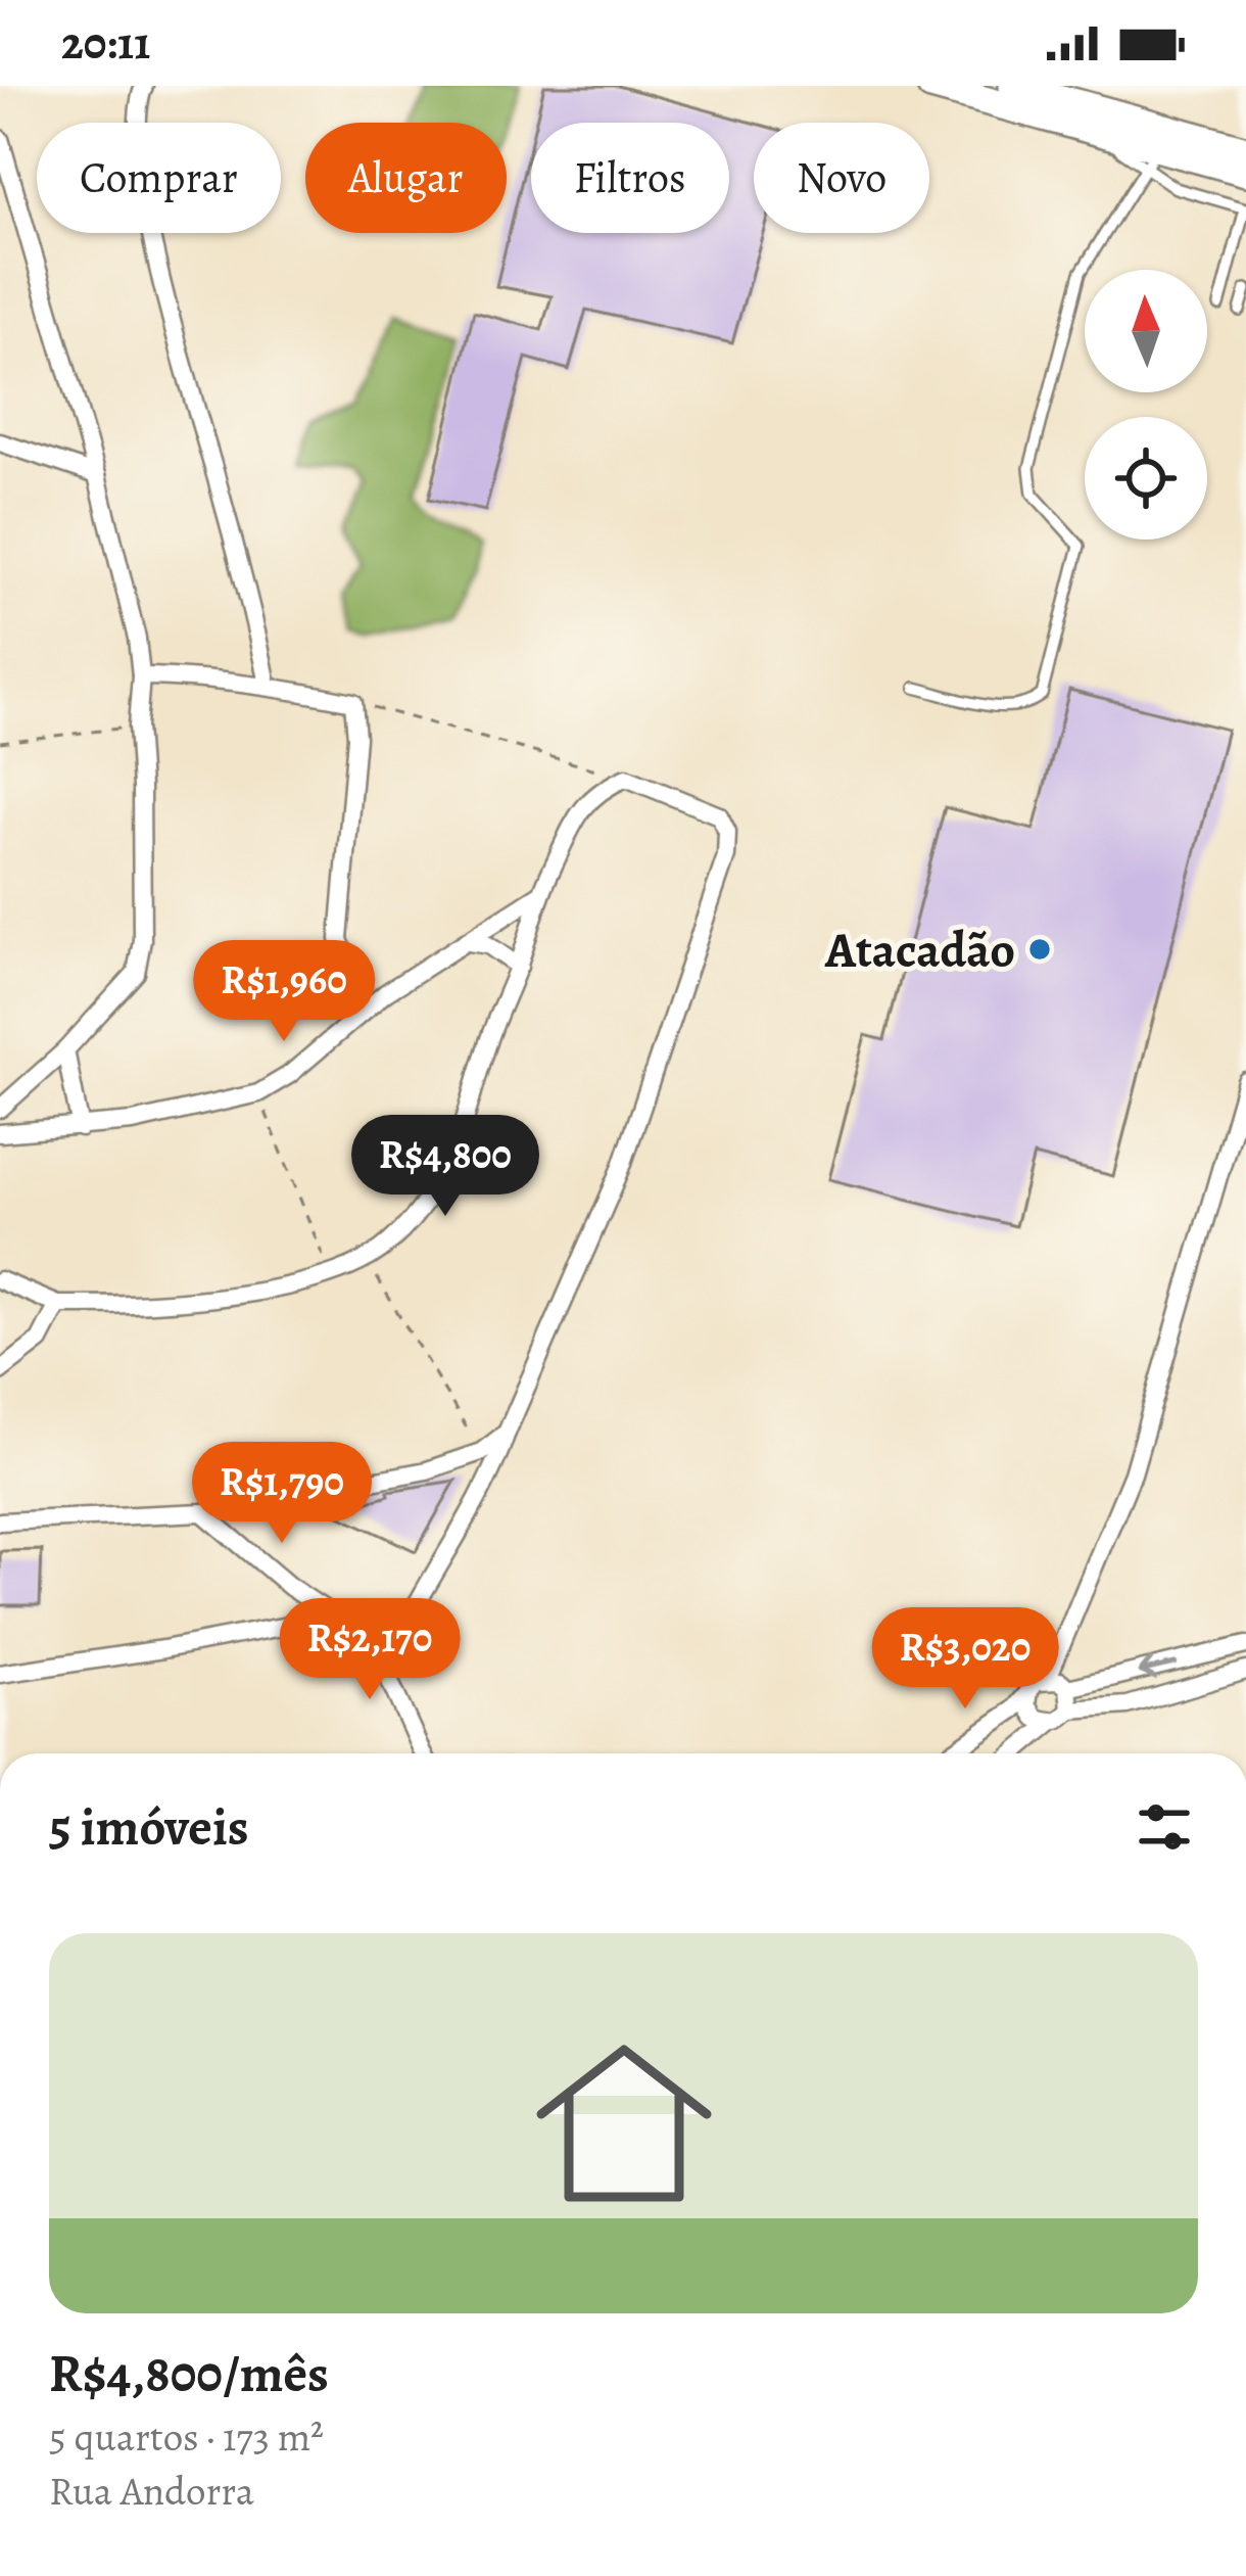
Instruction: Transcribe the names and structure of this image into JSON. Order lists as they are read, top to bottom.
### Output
{
  "places": ["Atacadão"],
  "north": "top",
  "page": {
    "status": "20:11",
    "chip": [
      "Comprar",
      "Alugar",
      "Filtros",
      "Novo"
    ],
    "price": [
      "R$1,960",
      "R$4,800",
      "R$1,790",
      "R$2,170",
      "R$3,020"
    ],
    "heading": "5 imóveis",
    "list": [
      {
        "name": "R$4,800/mês",
        "note": "5 quartos · 173 m² · Rua Andorra"
      }
    ]
  }
}
